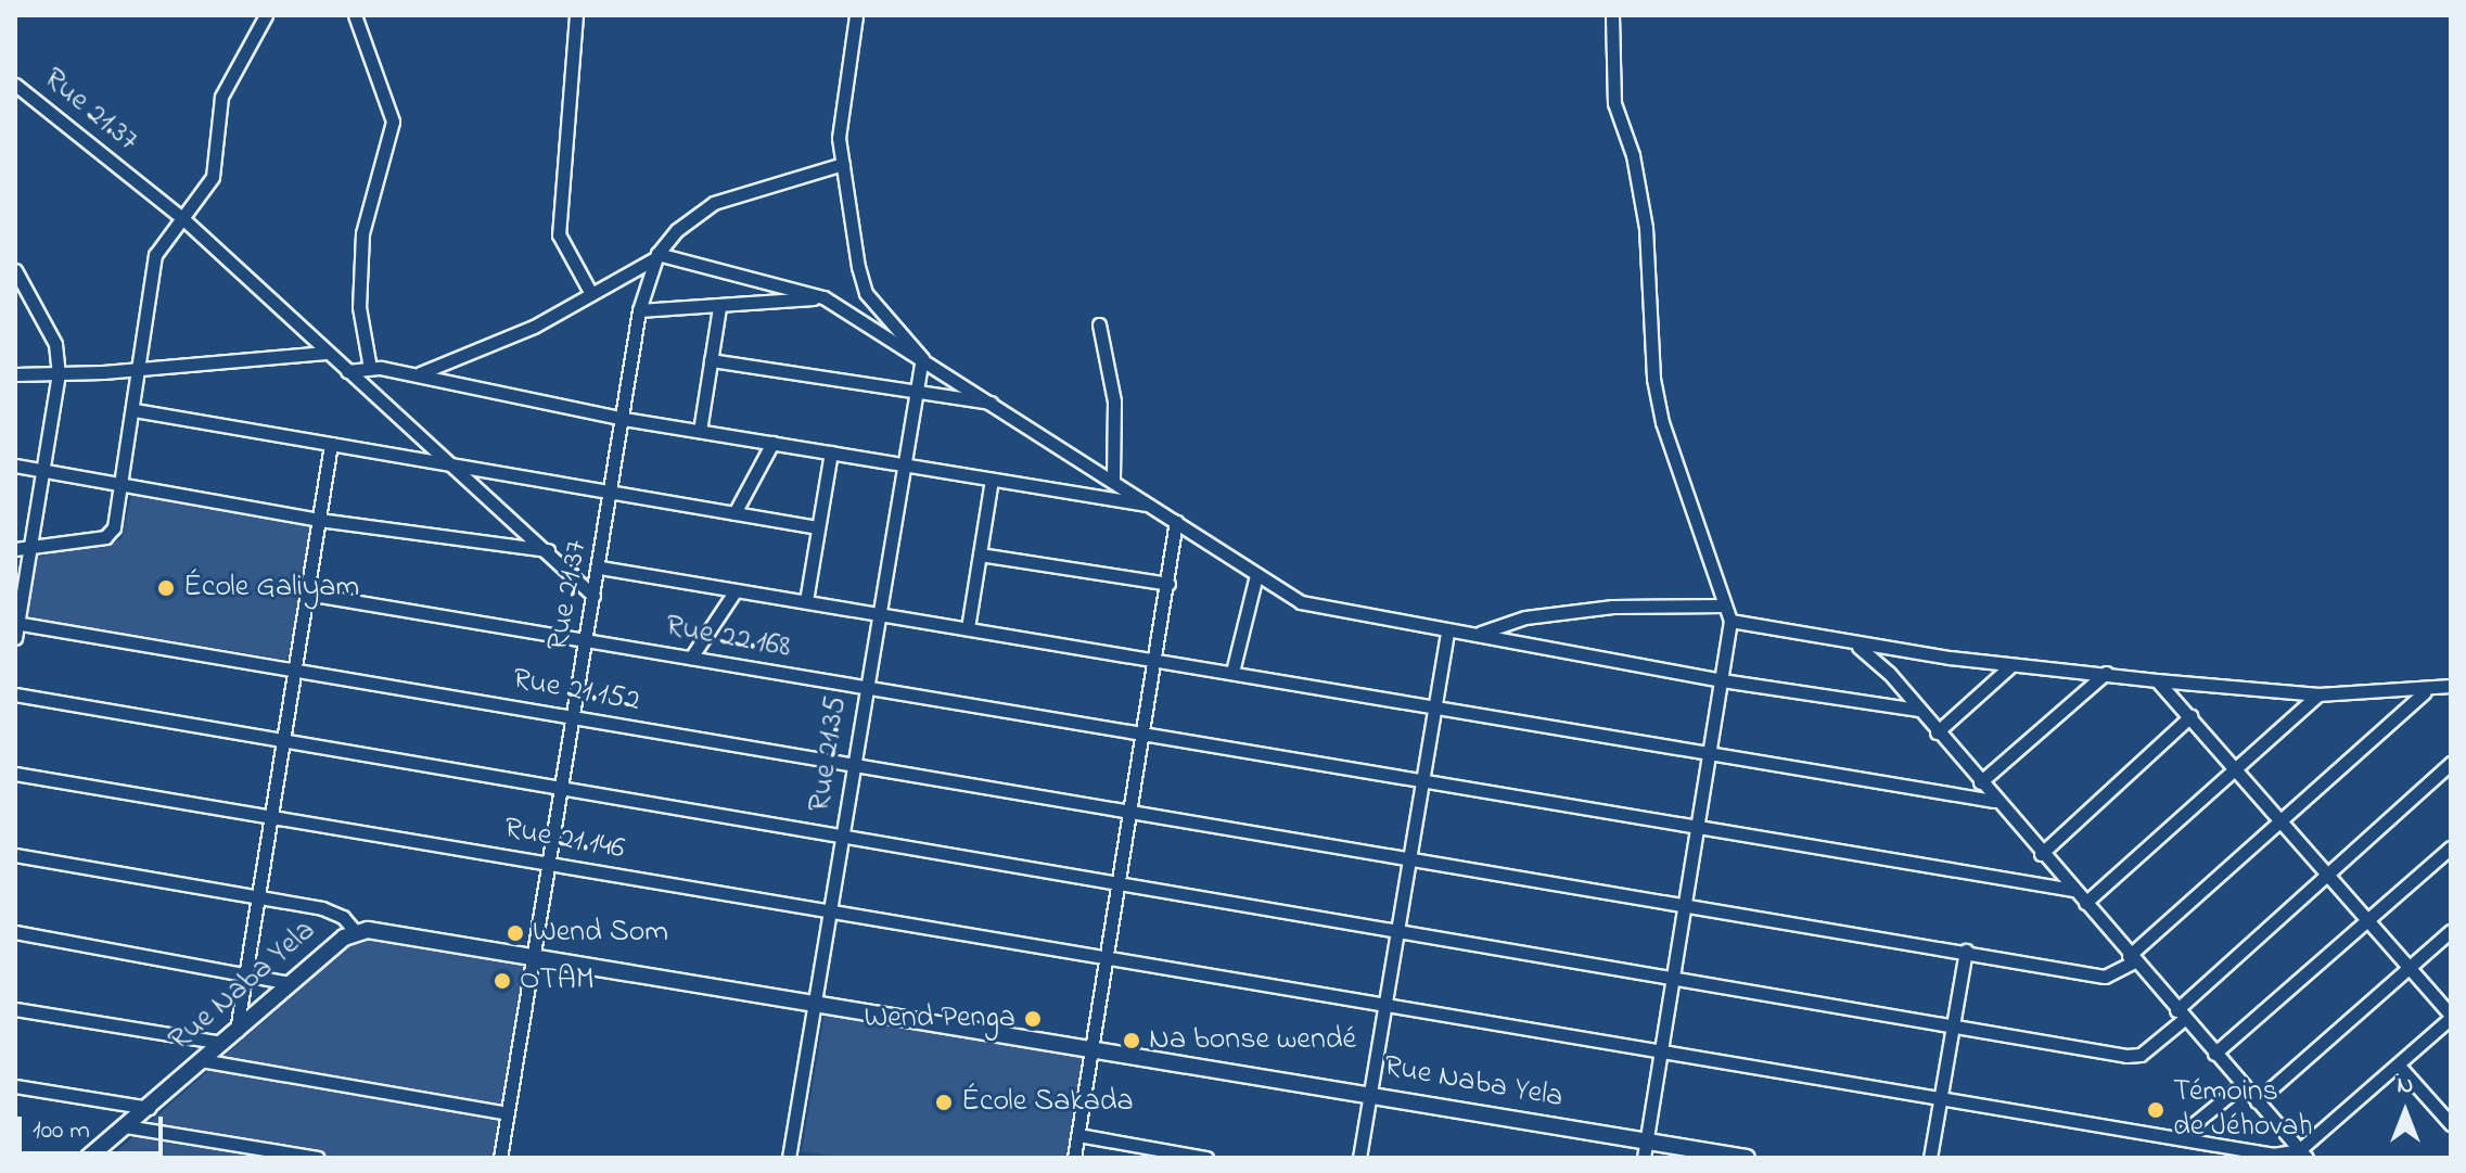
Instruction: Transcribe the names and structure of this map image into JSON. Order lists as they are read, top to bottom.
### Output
{
  "streets": {
    "street": [
      "Rue 21.37",
      "Rue 22.168",
      "Rue 21.152",
      "Rue 21.35",
      "Rue 21.146",
      "Rue Naba Yela"
    ]
  },
  "crossings": [
    ["Rue 21.37", "Rue 22.168"],
    ["Rue 21.37", "Rue 21.152"],
    ["Rue 21.37", "Rue 21.146"],
    ["Rue 21.37", "Rue Naba Yela"],
    ["Rue 22.168", "Rue 21.35"],
    ["Rue 21.152", "Rue 21.35"],
    ["Rue 21.35", "Rue 21.146"],
    ["Rue 21.35", "Rue Naba Yela"]
  ],
  "places": [
    "École Galiyam",
    "Wend Som",
    "OTAM",
    "Wend Penga",
    "Na bonse wendé",
    "École Sakada",
    "Témoins de Jéhovah"
  ],
  "scale_bar": "100 m",
  "north": "top"
}
